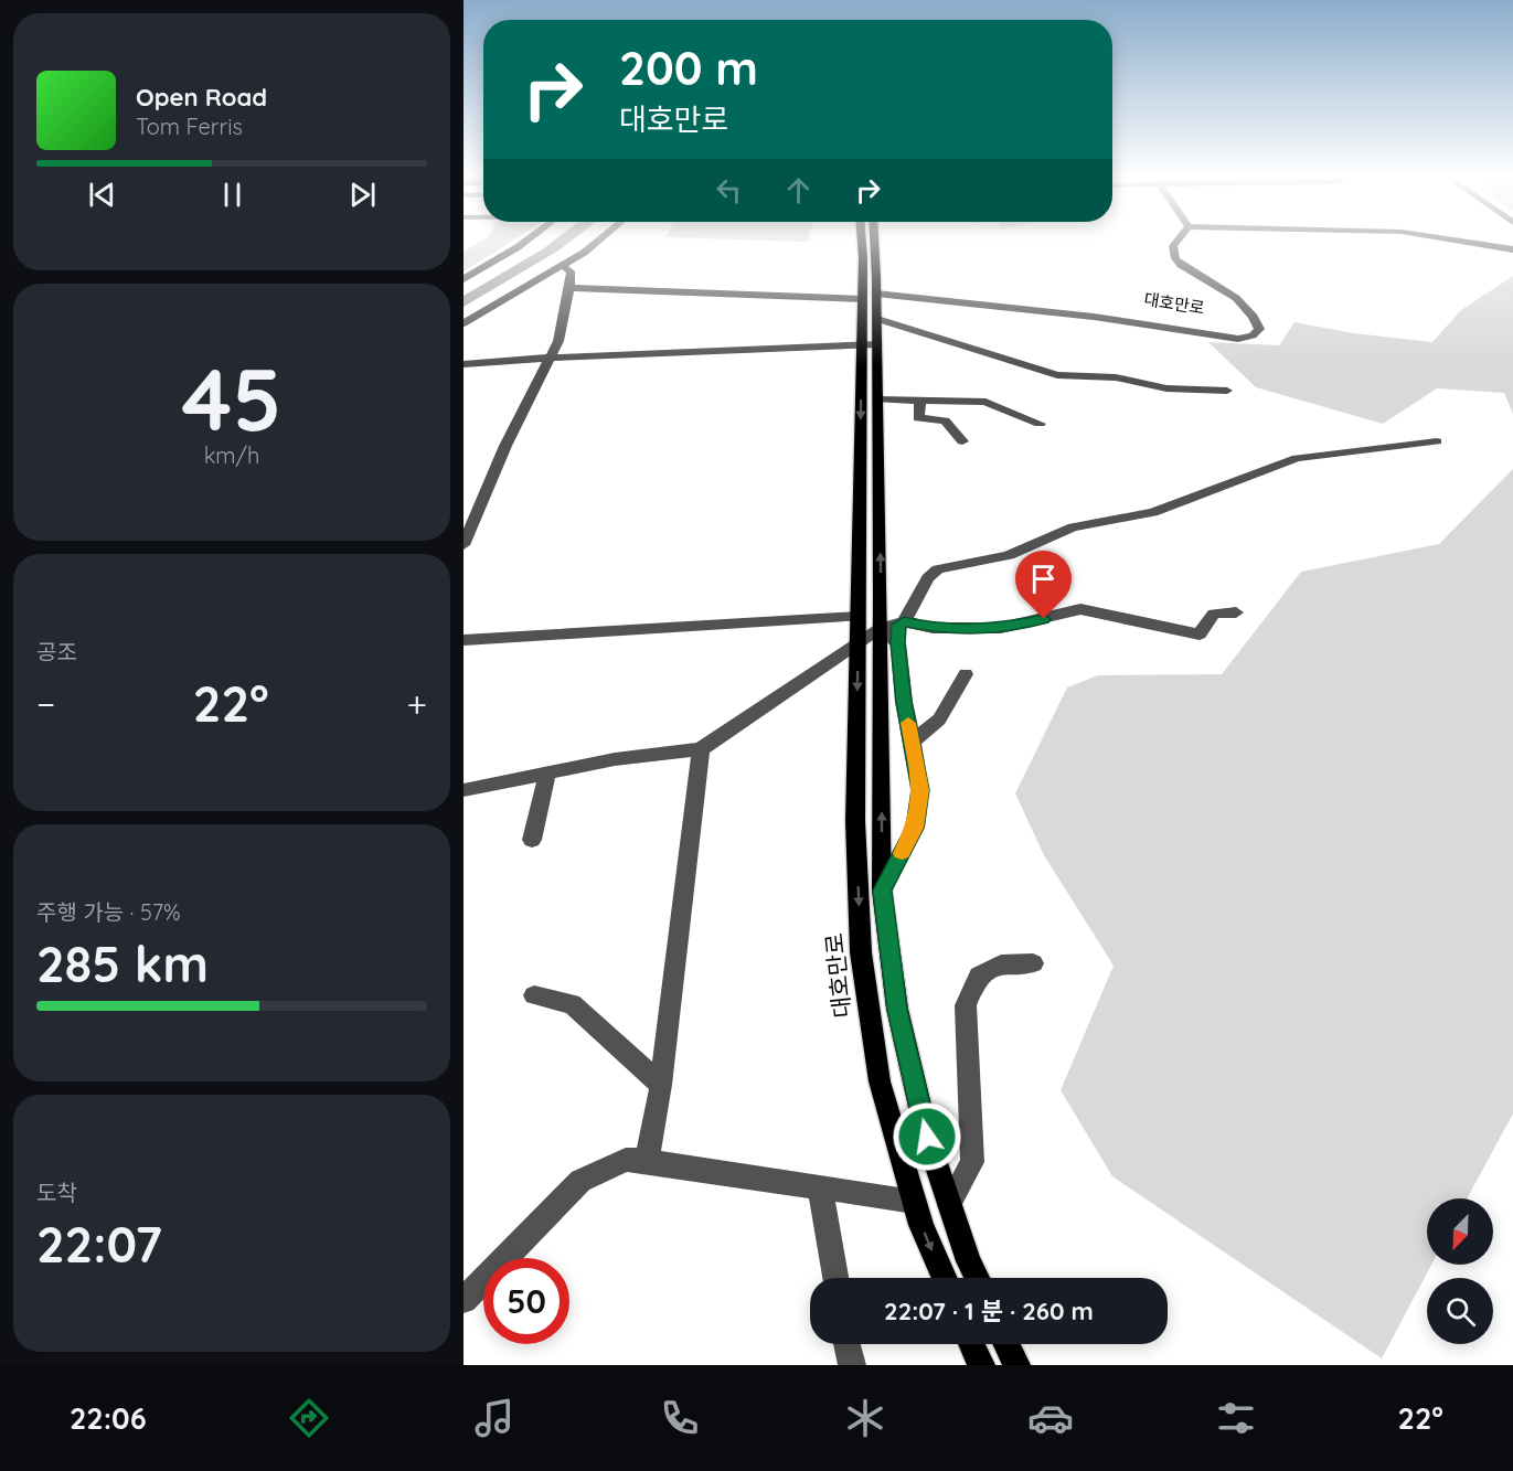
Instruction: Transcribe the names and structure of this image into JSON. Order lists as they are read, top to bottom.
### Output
{
  "streets": {
    "main road": ["대호만로"]
  },
  "north": "bottom left",
  "page": {
    "turn": ["200 m", "대호만로"],
    "song": ["Open Road", "Tom Ferris"],
    "tile": [
      ["45", "km/h"],
      "공조",
      ["주행 가능 · 57%", "285 km"],
      ["도착", "22:07"]
    ],
    "heat": ["−", "22°", "+"],
    "limit": "50",
    "trip": "22:07 · 1 분 · 260 m",
    "tabs": ["22:06", "22°"]
  }
}
